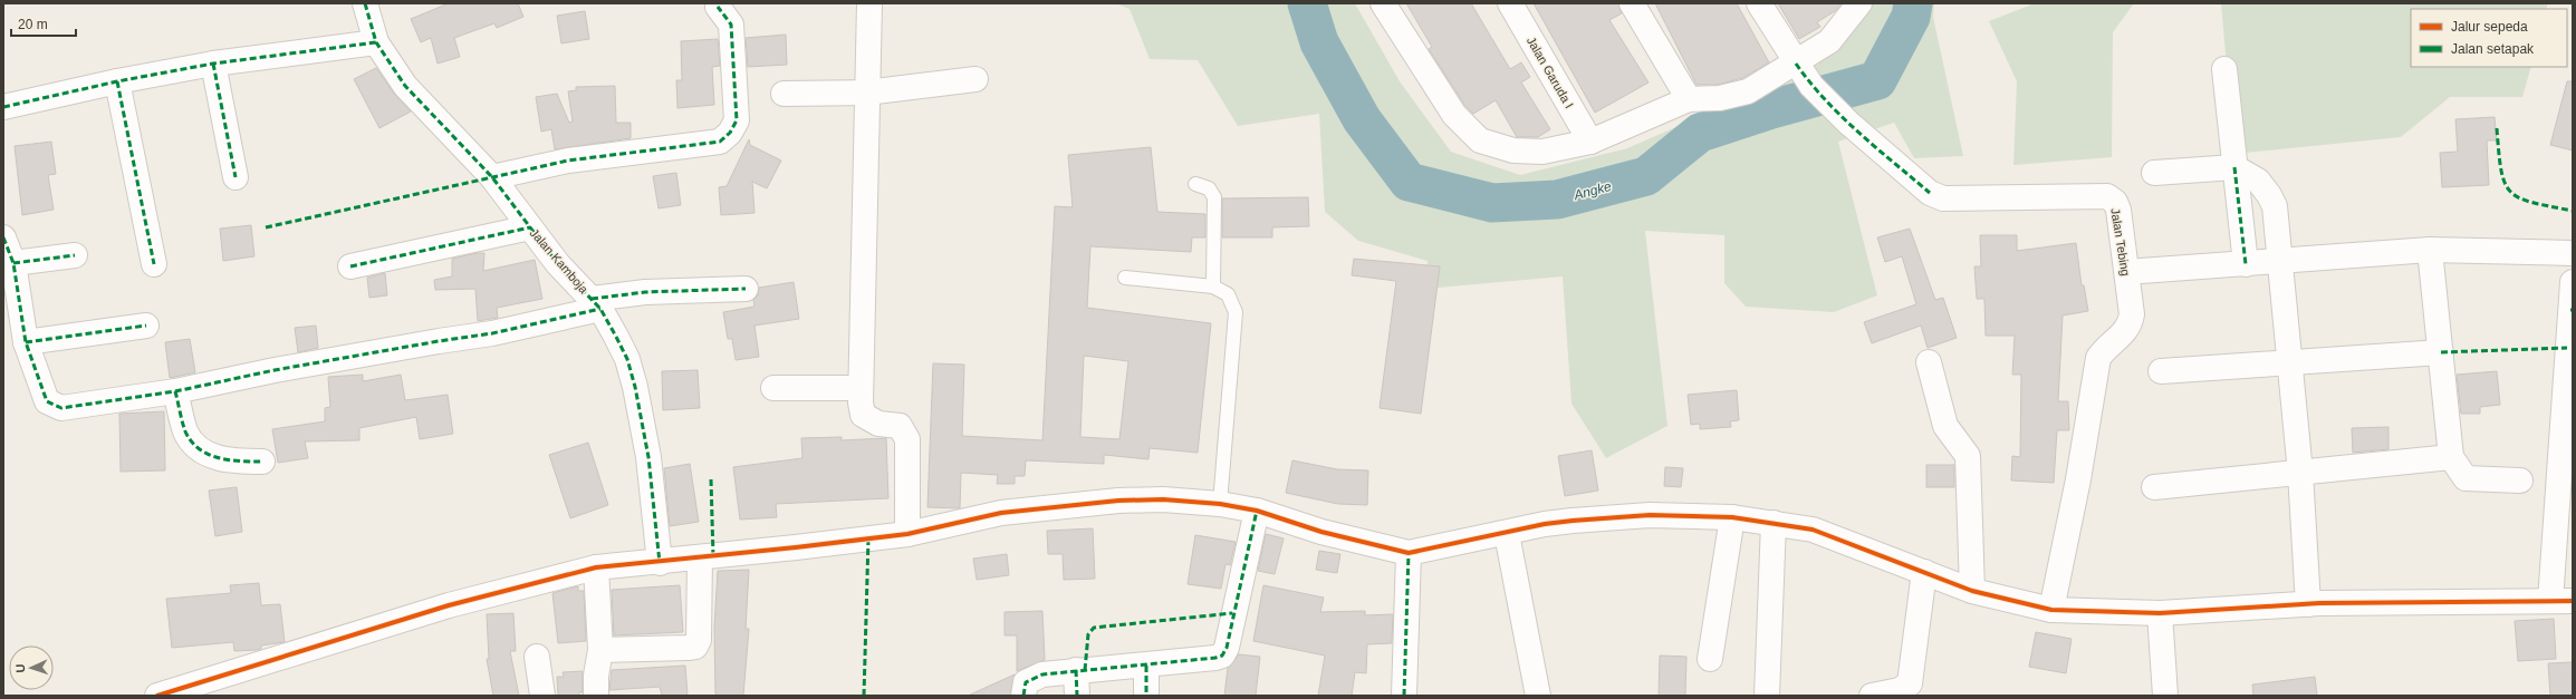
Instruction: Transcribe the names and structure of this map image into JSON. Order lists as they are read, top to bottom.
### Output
{
  "streets": {
    "street": ["Jalan Garuda I", "Jalan Tebing", "Jalan Kamboja"]
  },
  "water": ["Angke"],
  "legend": ["Jalur sepeda", "Jalan setapak"],
  "scale_bar": "20 m",
  "north": "left"
}
